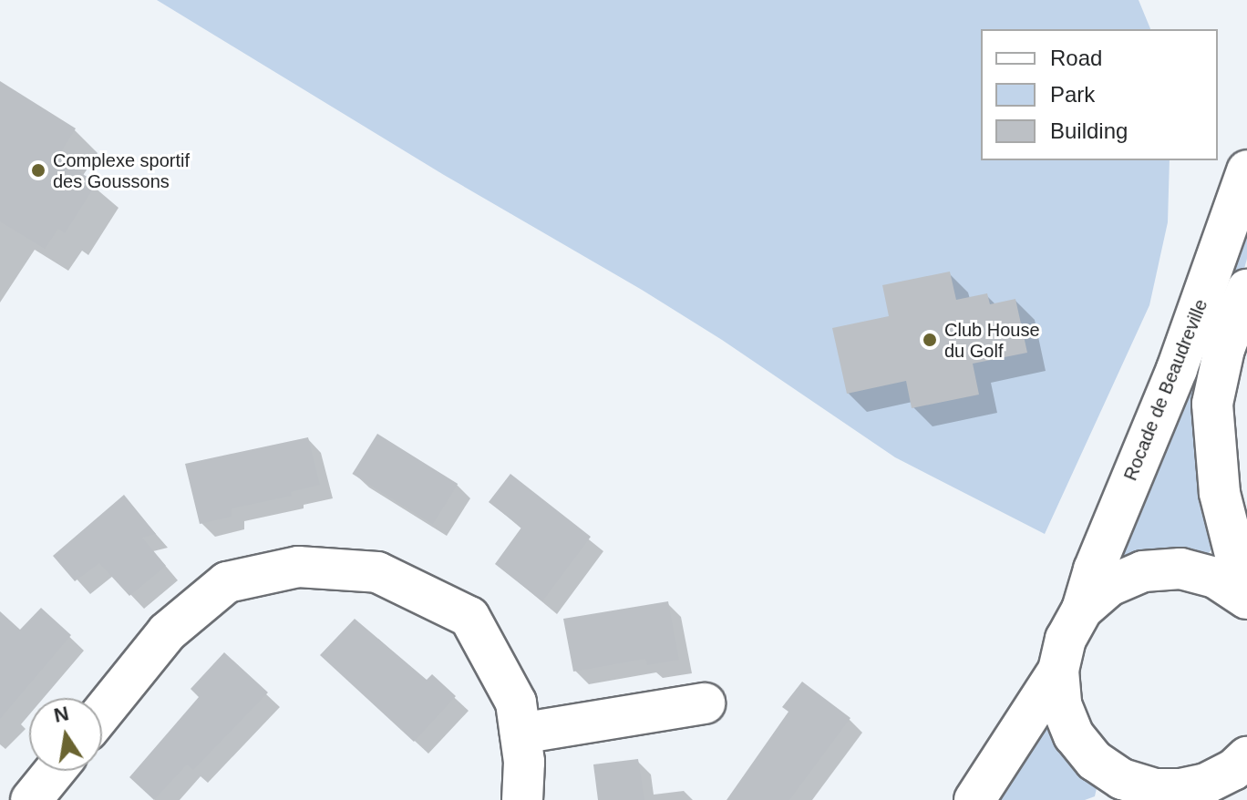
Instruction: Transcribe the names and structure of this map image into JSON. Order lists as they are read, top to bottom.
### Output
{
  "streets": {
    "street": ["Rocade de Beaudreville"]
  },
  "places": ["Complexe sportif des Goussons", "Club House du Golf"],
  "legend": ["Road", "Park", "Building"],
  "north": "top"
}
